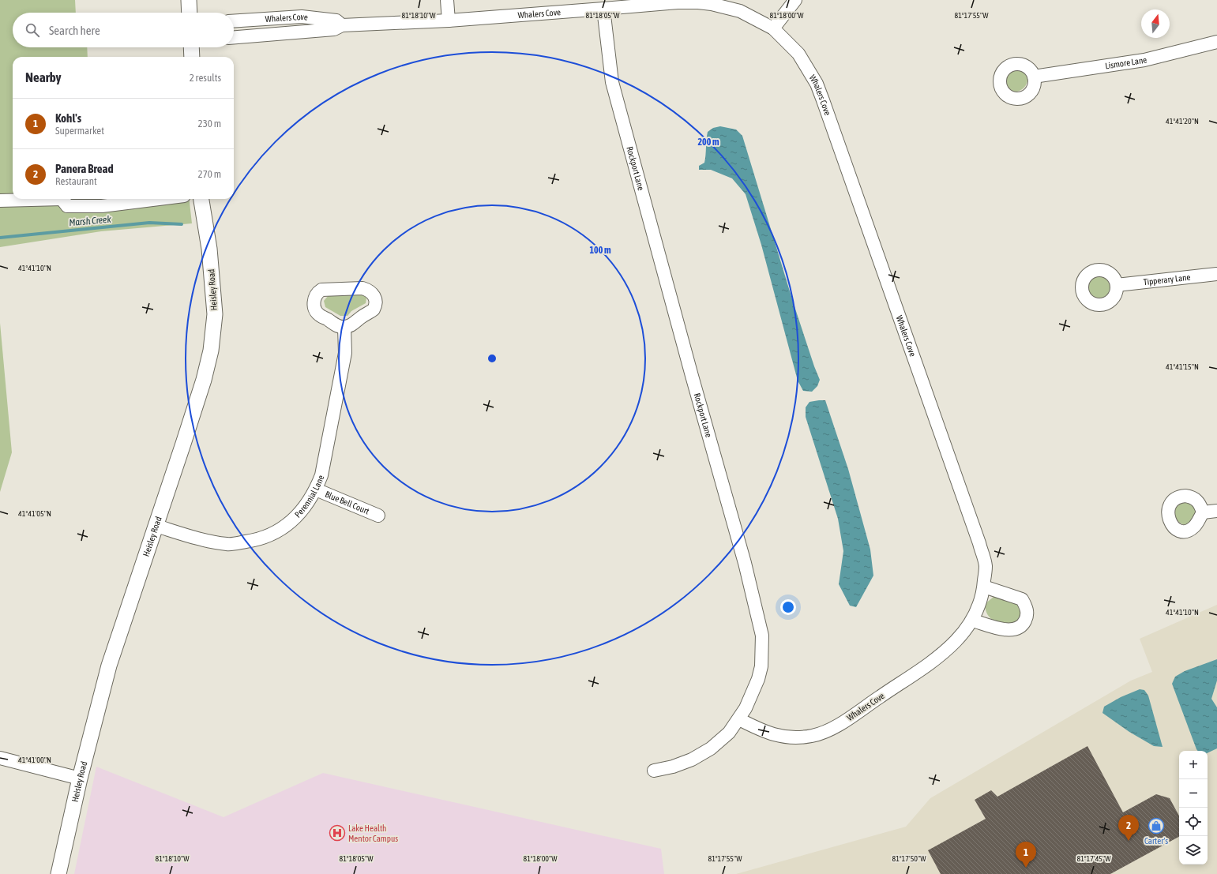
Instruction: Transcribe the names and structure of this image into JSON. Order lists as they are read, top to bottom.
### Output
{
  "streets": {
    "street": [
      "Whalers Cove",
      "Lismore Lane",
      "Rockport Lane",
      "Tipperary Lane",
      "Heisley Road",
      "Perennial Lane",
      "Blue Bell Court"
    ]
  },
  "crossings": [
    ["Whalers Cove", "Rockport Lane"],
    ["Heisley Road", "Perennial Lane"],
    ["Perennial Lane", "Blue Bell Court"]
  ],
  "water": ["Marsh Creek"],
  "places": {
    "shop": ["Carter's"],
    "hospital": ["Lake Health Mentor Campus"]
  },
  "north": "top",
  "page": {
    "search": "Search here",
    "heading": ["Nearby", "2 results"],
    "list": [
      {
        "mark": "1",
        "name": "Kohl's",
        "note": "Supermarket",
        "value": "230 m"
      },
      {
        "mark": "2",
        "name": "Panera Bread",
        "note": "Restaurant",
        "value": "270 m"
      }
    ],
    "map_buttons": ["+", "−"],
    "pins": ["2", "1"]
  },
  "coordinates": [
    "81°18'10\"W",
    "81°18'05\"W",
    "81°18'00\"W",
    "81°17'55\"W",
    "41°41'20\"N",
    "41°41'10\"N",
    "41°41'15\"N",
    "41°41'05\"N",
    "41°41'00\"N",
    "81°17'50\"W",
    "81°17'45\"W"
  ],
  "rings": ["200 m", "100 m"]
}
